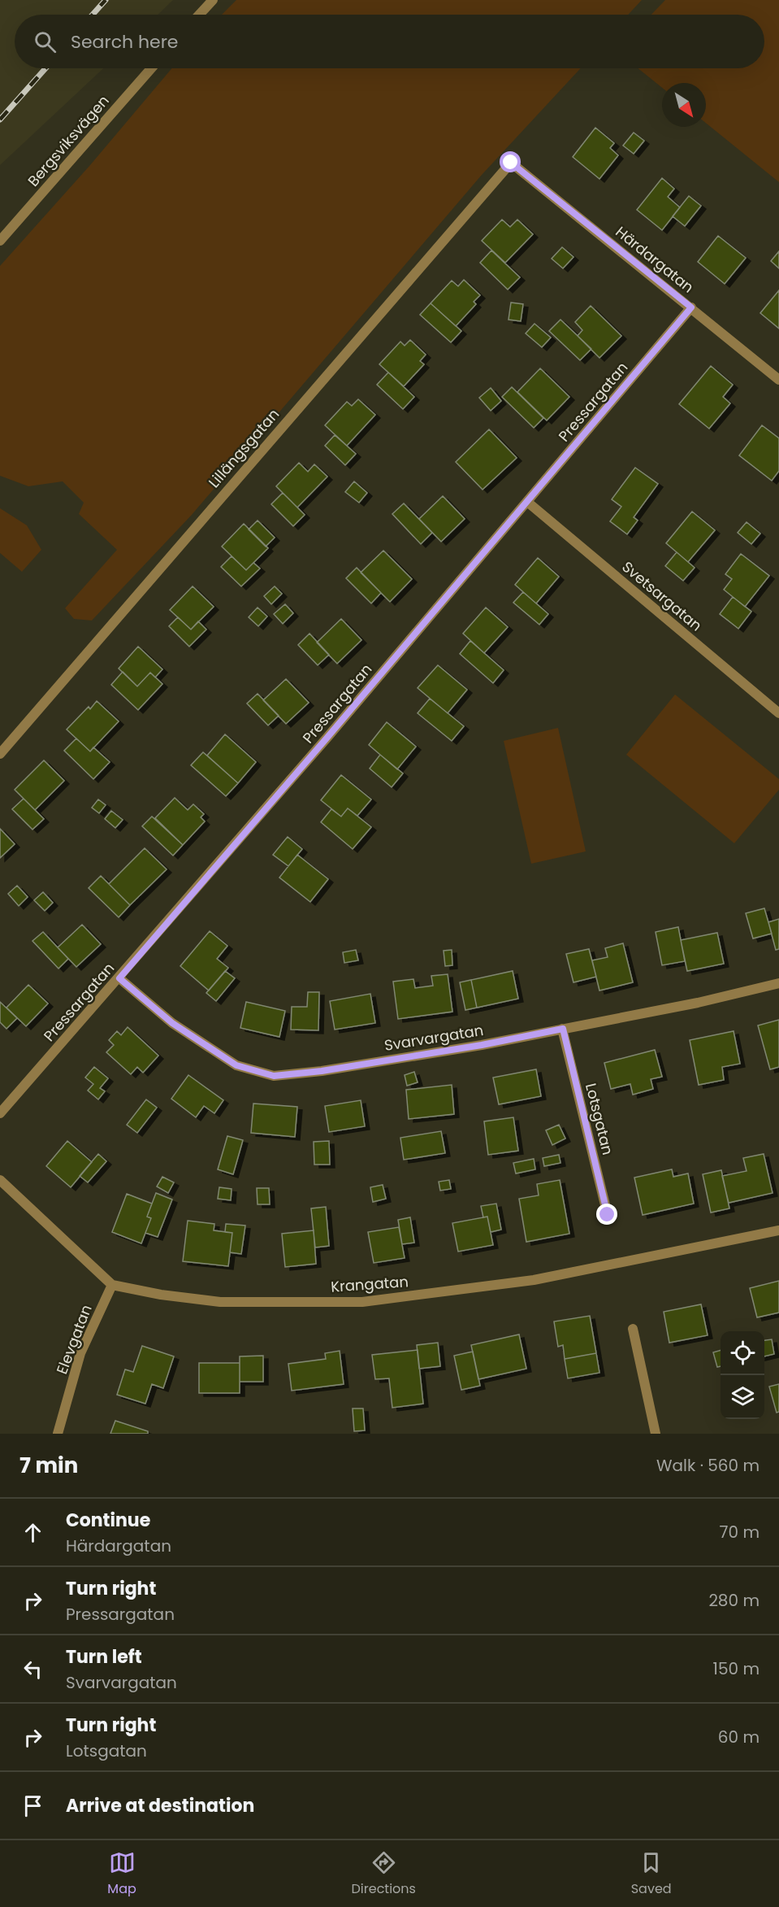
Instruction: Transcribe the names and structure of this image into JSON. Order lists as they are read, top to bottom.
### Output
{
  "streets": {
    "street": [
      "Bergsviksvägen",
      "Härdargatan",
      "Pressargatan",
      "Lillängsgatan",
      "Svetsargatan",
      "Svarvargatan",
      "Lotsgatan",
      "Krangatan",
      "Elevgatan"
    ]
  },
  "crossings": [
    ["Härdargatan", "Pressargatan"],
    ["Härdargatan", "Lillängsgatan"],
    ["Pressargatan", "Svetsargatan"],
    ["Pressargatan", "Svarvargatan"],
    ["Svarvargatan", "Lotsgatan"],
    ["Krangatan", "Elevgatan"]
  ],
  "north": "bottom right",
  "page": {
    "search": "Search here",
    "heading": ["7 min", "Walk · 560 m"],
    "list": [
      ["Continue", "Härdargatan", "70 m"],
      ["Turn right", "Pressargatan", "280 m"],
      ["Turn left", "Svarvargatan", "150 m"],
      ["Turn right", "Lotsgatan", "60 m"],
      "Arrive at destination"
    ],
    "nav": ["Map", "Directions", "Saved"]
  }
}
